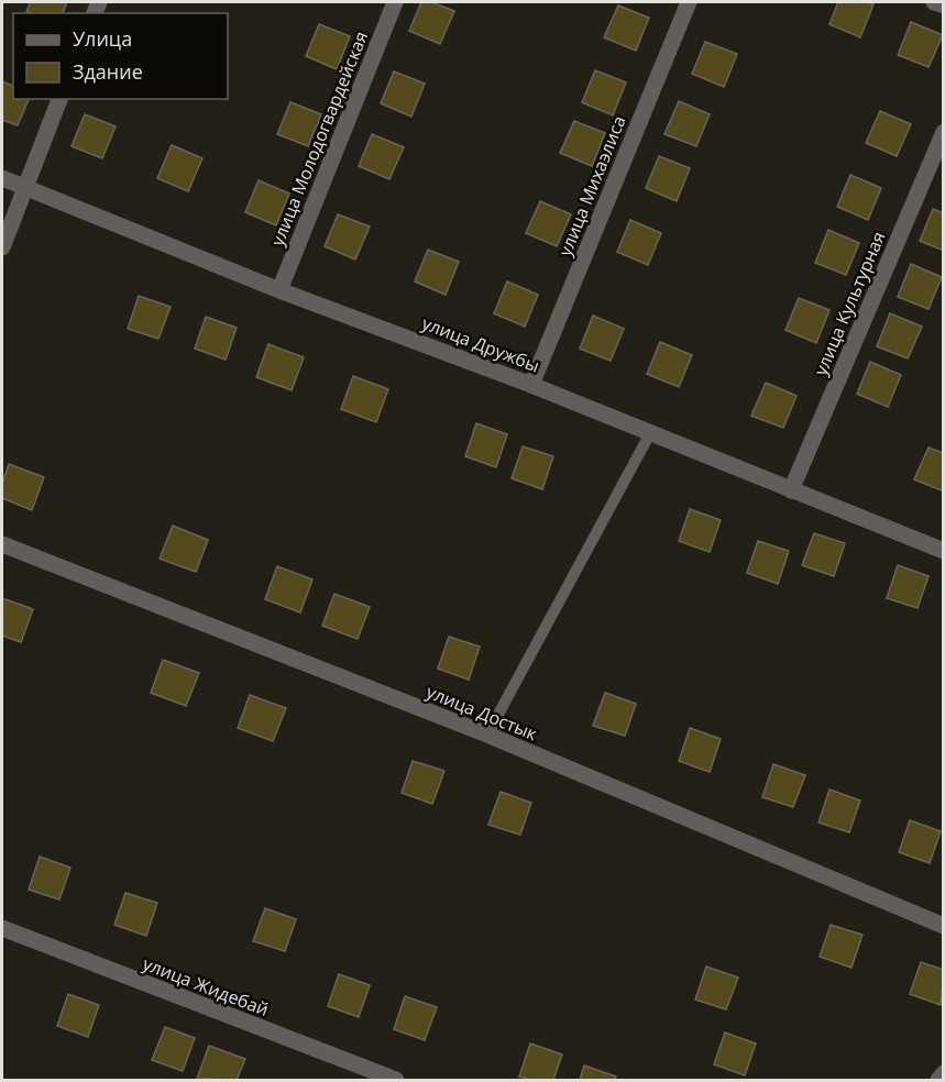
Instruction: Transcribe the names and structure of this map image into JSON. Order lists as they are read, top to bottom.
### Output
{
  "streets": {
    "street": [
      "улица Молодогвардейская",
      "улица Михаэлиса",
      "улица Культурная",
      "улица Дружбы",
      "улица Достык",
      "улица Жидебай"
    ]
  },
  "crossings": [
    ["улица Молодогвардейская", "улица Дружбы"],
    ["улица Михаэлиса", "улица Дружбы"],
    ["улица Культурная", "улица Дружбы"]
  ],
  "legend": ["Улица", "Здание"]
}
